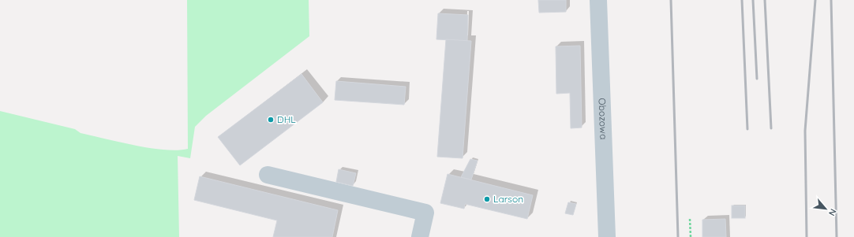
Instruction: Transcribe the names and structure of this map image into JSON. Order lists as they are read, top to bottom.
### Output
{
  "streets": {
    "street": ["Obozowa"]
  },
  "places": ["DHL", "Larson"],
  "north": "bottom right"
}
